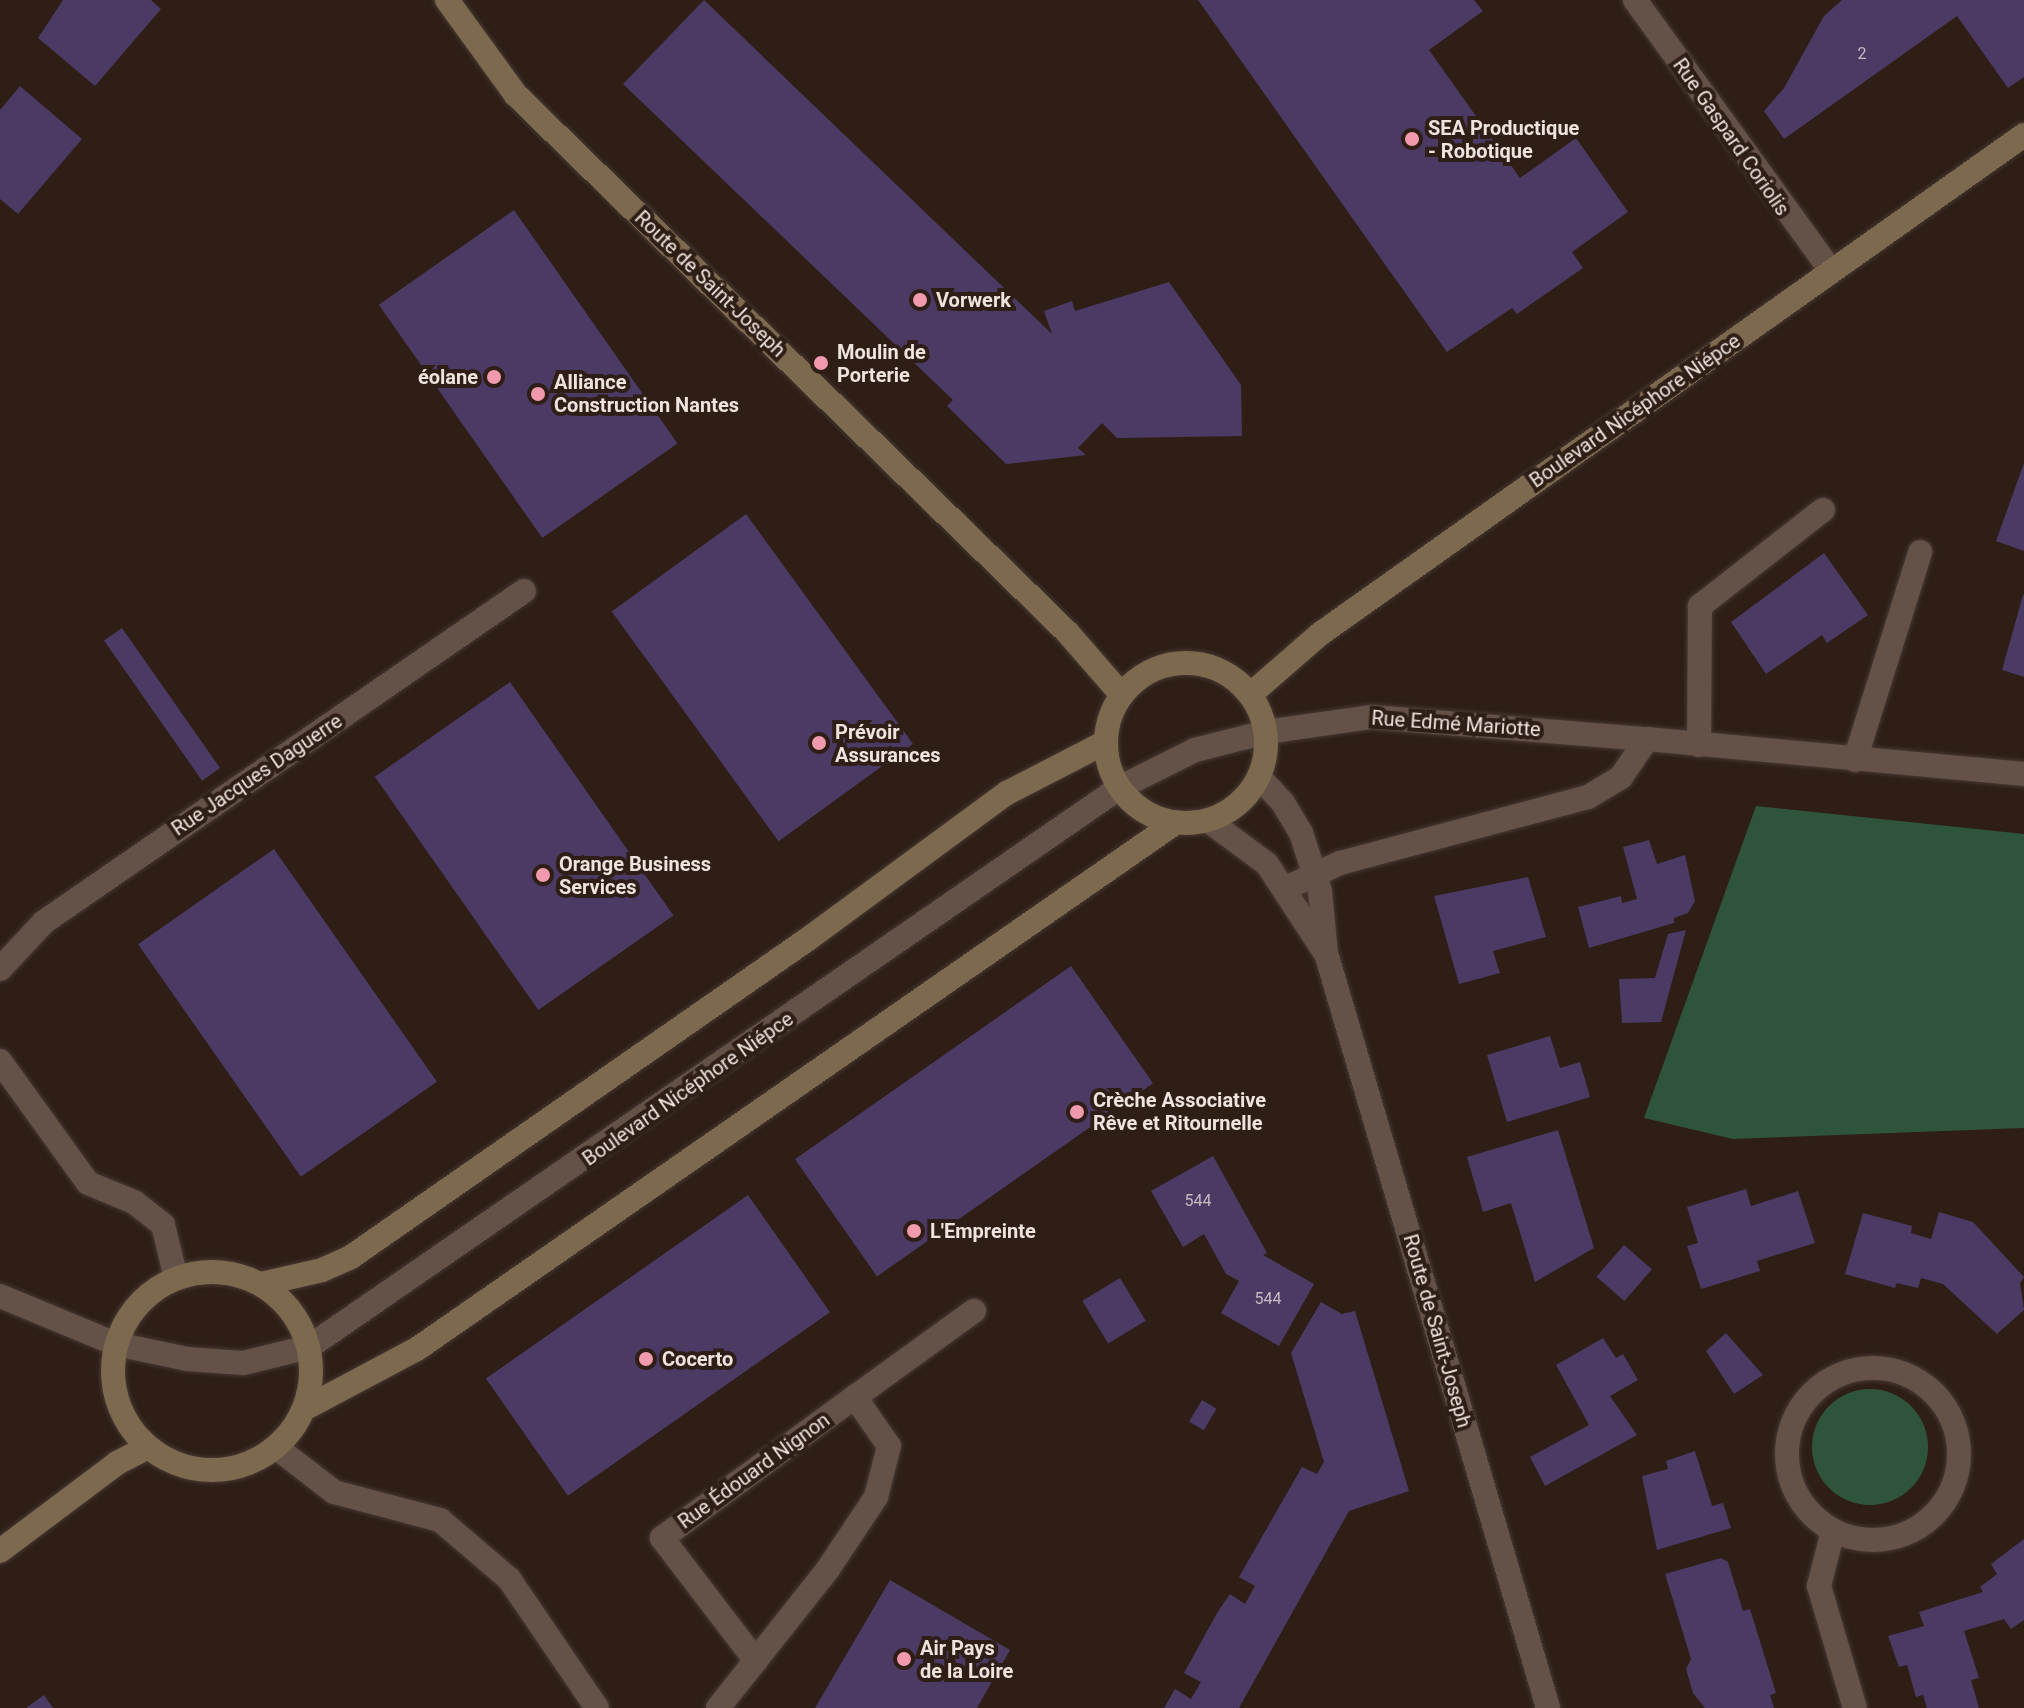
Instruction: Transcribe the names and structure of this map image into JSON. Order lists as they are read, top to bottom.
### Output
{
  "streets": {
    "street": [
      "Rue Gaspard Coriolis",
      "Route de Saint-Joseph",
      "Boulevard Nicéphore Niépce",
      "Rue Edmé Mariotte",
      "Rue Jacques Daguerre",
      "Rue Édouard Nignon"
    ]
  },
  "crossings": [
    ["Rue Gaspard Coriolis", "Boulevard Nicéphore Niépce"],
    ["Boulevard Nicéphore Niépce", "Rue Edmé Mariotte"]
  ],
  "places": [
    "SEA Productique - Robotique",
    "Vorwerk",
    "Moulin de Porterie",
    "éolane",
    "Alliance Construction Nantes",
    "Prévoir Assurances",
    "Orange Business Services",
    "Crèche Associative Rêve et Ritournelle",
    "L'Empreinte",
    "Cocerto",
    "Air Pays de la Loire"
  ],
  "house_numbers": ["2", "544", "544"]
}
